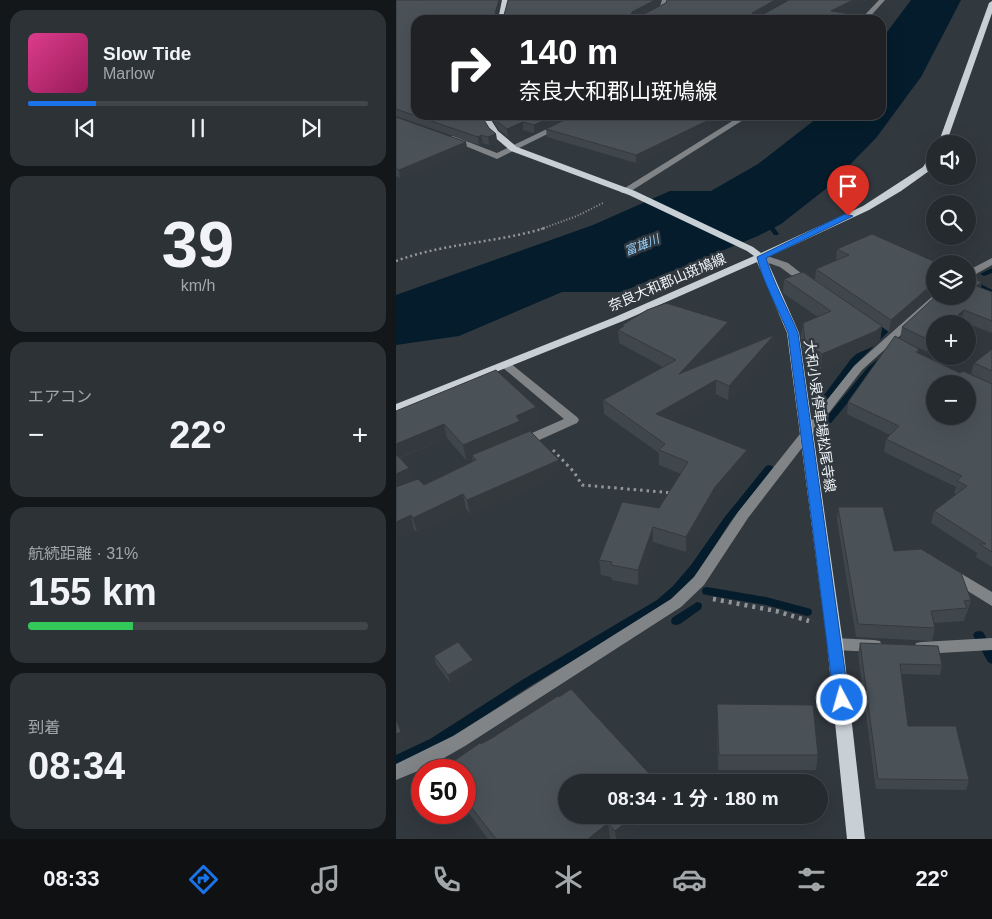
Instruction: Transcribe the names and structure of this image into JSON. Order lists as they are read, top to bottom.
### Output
{
  "streets": {
    "main road": ["奈良大和郡山斑鳩線", "大和小泉停車場松尾寺線"]
  },
  "crossings": [
    ["奈良大和郡山斑鳩線", "大和小泉停車場松尾寺線"]
  ],
  "water": ["富雄川"],
  "page": {
    "turn": ["140 m", "奈良大和郡山斑鳩線"],
    "song": ["Slow Tide", "Marlow"],
    "map_buttons": ["+", "−"],
    "tile": [
      ["39", "km/h"],
      "エアコン",
      ["航続距離 · 31%", "155 km"],
      ["到着", "08:34"]
    ],
    "heat": ["−", "22°", "+"],
    "limit": "50",
    "trip": "08:34 · 1 分 · 180 m",
    "tabs": ["08:33", "22°"]
  }
}
